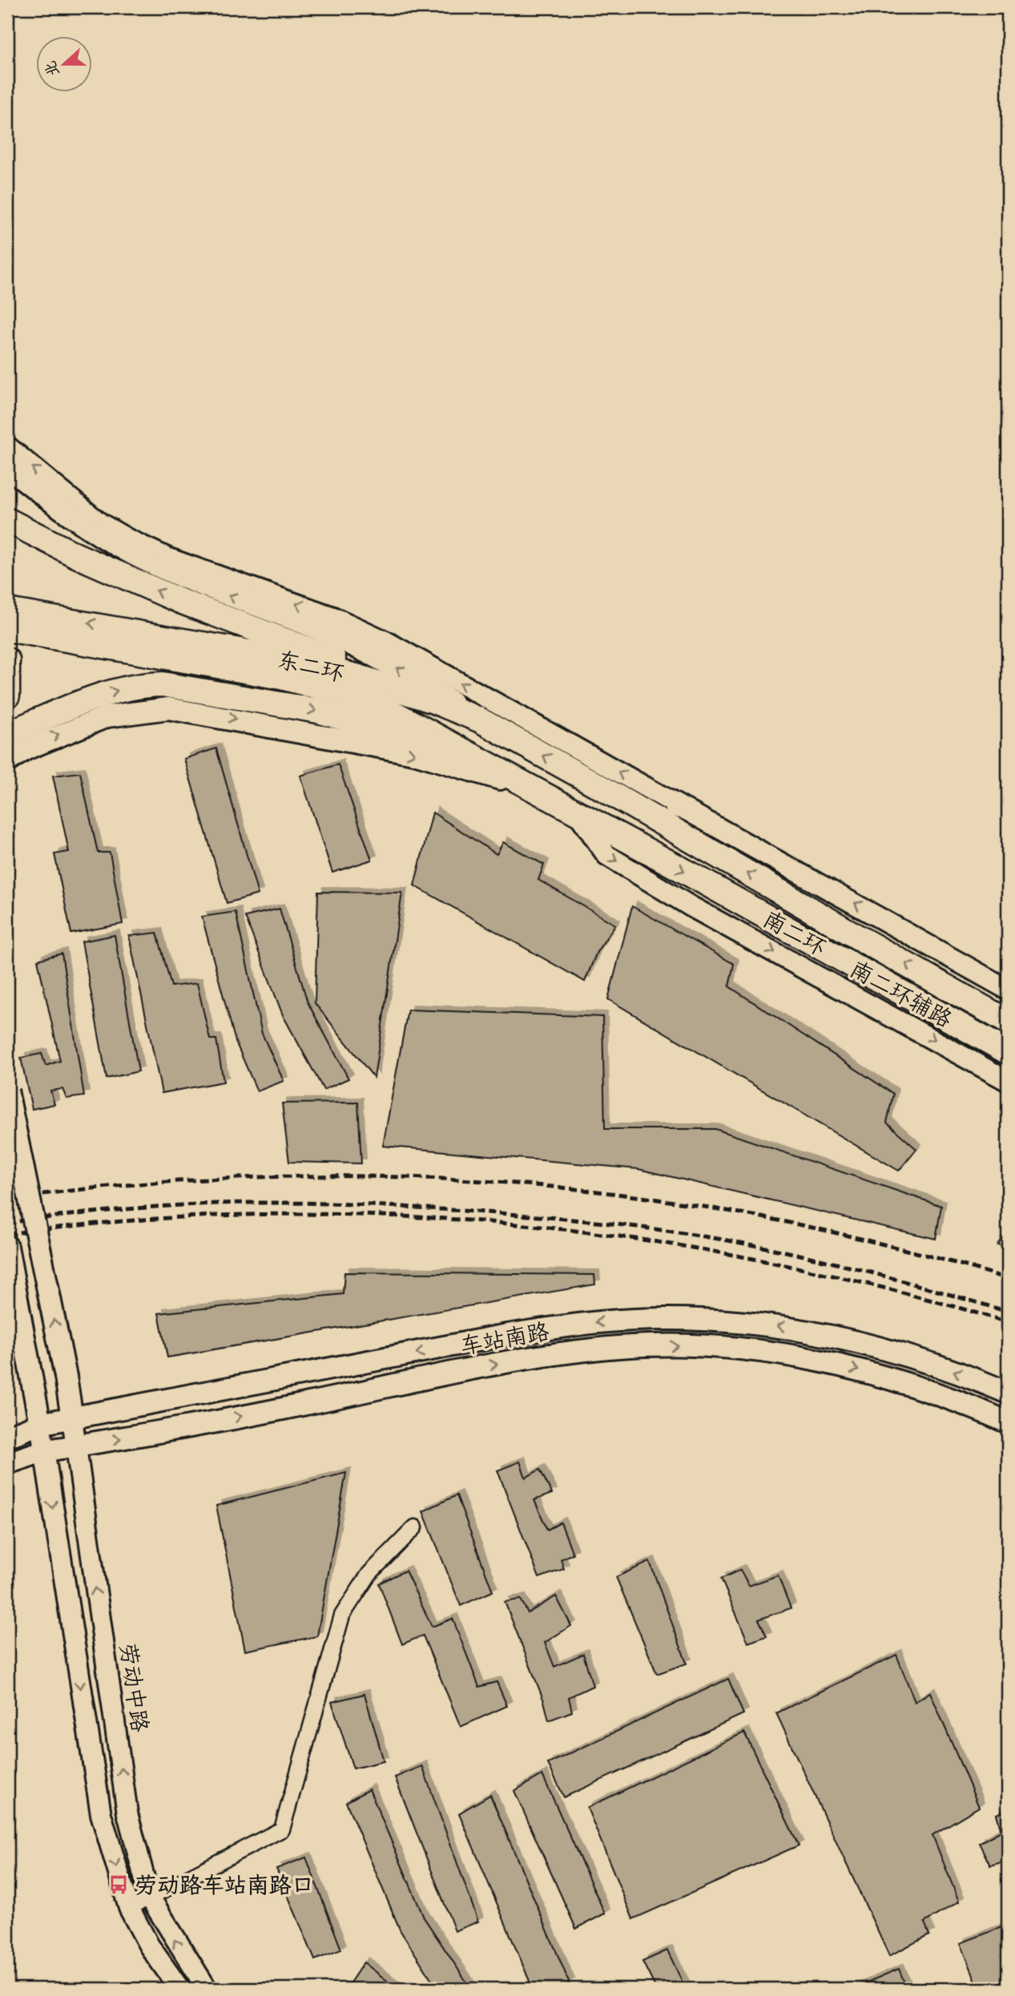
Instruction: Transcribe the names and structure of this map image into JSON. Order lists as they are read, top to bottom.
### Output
{
  "streets": {
    "highway": ["东二环", "南二环"],
    "main road": ["南二环辅路", "车站南路", "劳动中路"]
  },
  "crossings": [
    ["东二环", "南二环"],
    ["东二环", "南二环辅路"],
    ["南二环", "南二环辅路"],
    ["车站南路", "劳动中路"]
  ],
  "places": {
    "bus stop": ["劳动路车站南路口"]
  },
  "north": "left"
}
